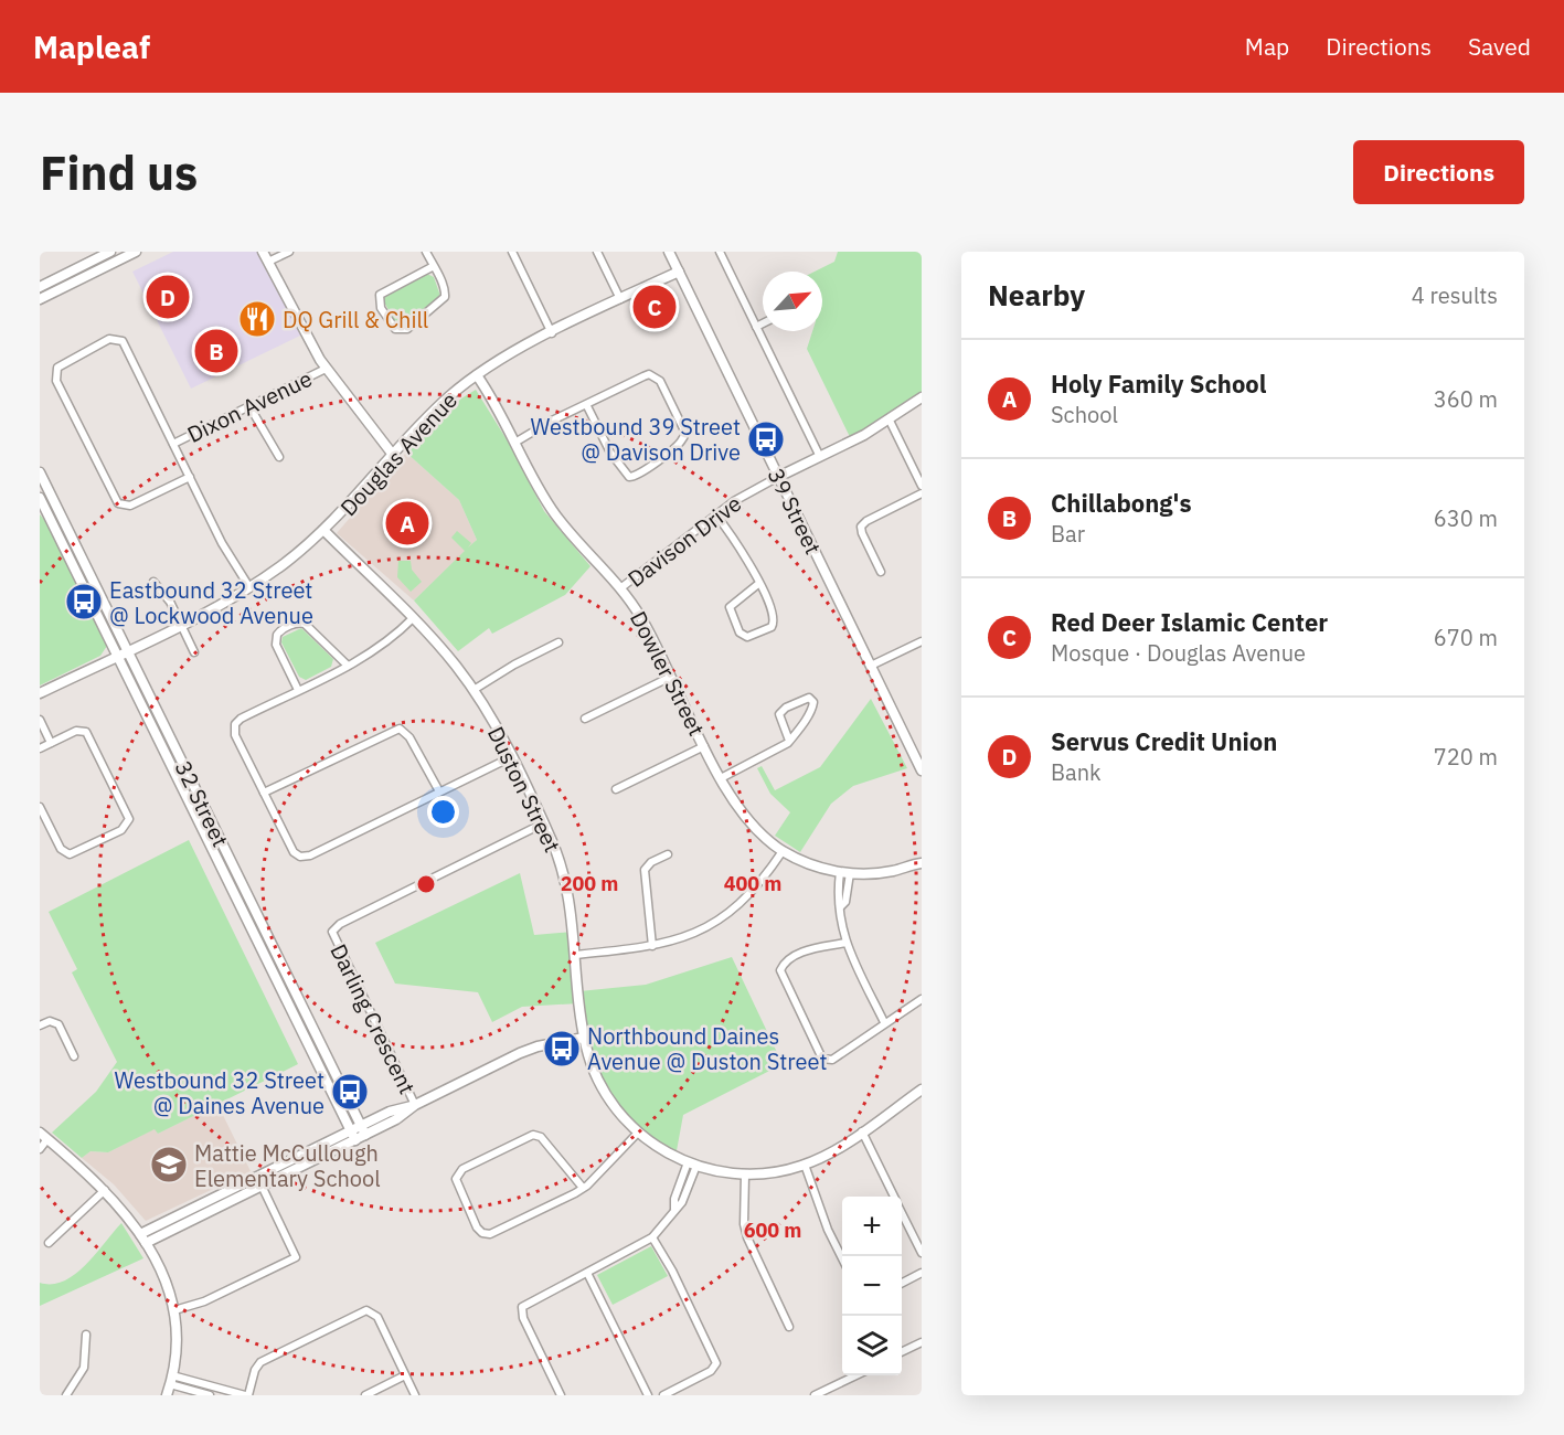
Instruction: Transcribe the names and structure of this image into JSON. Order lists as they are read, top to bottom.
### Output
{
  "streets": {
    "street": [
      "Dixon Avenue",
      "Douglas Avenue",
      "39 Street",
      "Davison Drive",
      "Dowler Street",
      "Duston Street",
      "32 Street",
      "Darling Crescent"
    ]
  },
  "crossings": [
    ["Douglas Avenue", "39 Street"],
    ["Douglas Avenue", "Dowler Street"],
    ["Douglas Avenue", "Duston Street"],
    ["Douglas Avenue", "32 Street"],
    ["39 Street", "Davison Drive"],
    ["Davison Drive", "Dowler Street"],
    ["Duston Street", "Darling Crescent"]
  ],
  "places": {
    "restaurant": ["DQ Grill & Chill"],
    "bus stop": [
      "Westbound 39 Street @ Davison Drive",
      "Eastbound 32 Street @ Lockwood Avenue",
      "Northbound Daines Avenue @ Duston Street",
      "Westbound 32 Street @ Daines Avenue"
    ],
    "school or university": ["Mattie McCullough Elementary School"]
  },
  "north": "top right",
  "page": {
    "header": "Mapleaf",
    "nav": ["Map", "Directions", "Saved"],
    "buttons": "Directions",
    "title": "Find us",
    "heading": ["Nearby", "4 results"],
    "pins": [
      "D",
      "C",
      "B",
      "A"
    ],
    "list": [
      {
        "mark": "A",
        "name": "Holy Family School",
        "note": "School",
        "value": "360 m"
      },
      {
        "mark": "B",
        "name": "Chillabong's",
        "note": "Bar",
        "value": "630 m"
      },
      {
        "mark": "C",
        "name": "Red Deer Islamic Center",
        "note": "Mosque · Douglas Avenue",
        "value": "670 m"
      },
      {
        "mark": "D",
        "name": "Servus Credit Union",
        "note": "Bank",
        "value": "720 m"
      }
    ],
    "map_buttons": ["+", "−"]
  },
  "rings": ["200 m", "400 m", "600 m"]
}
